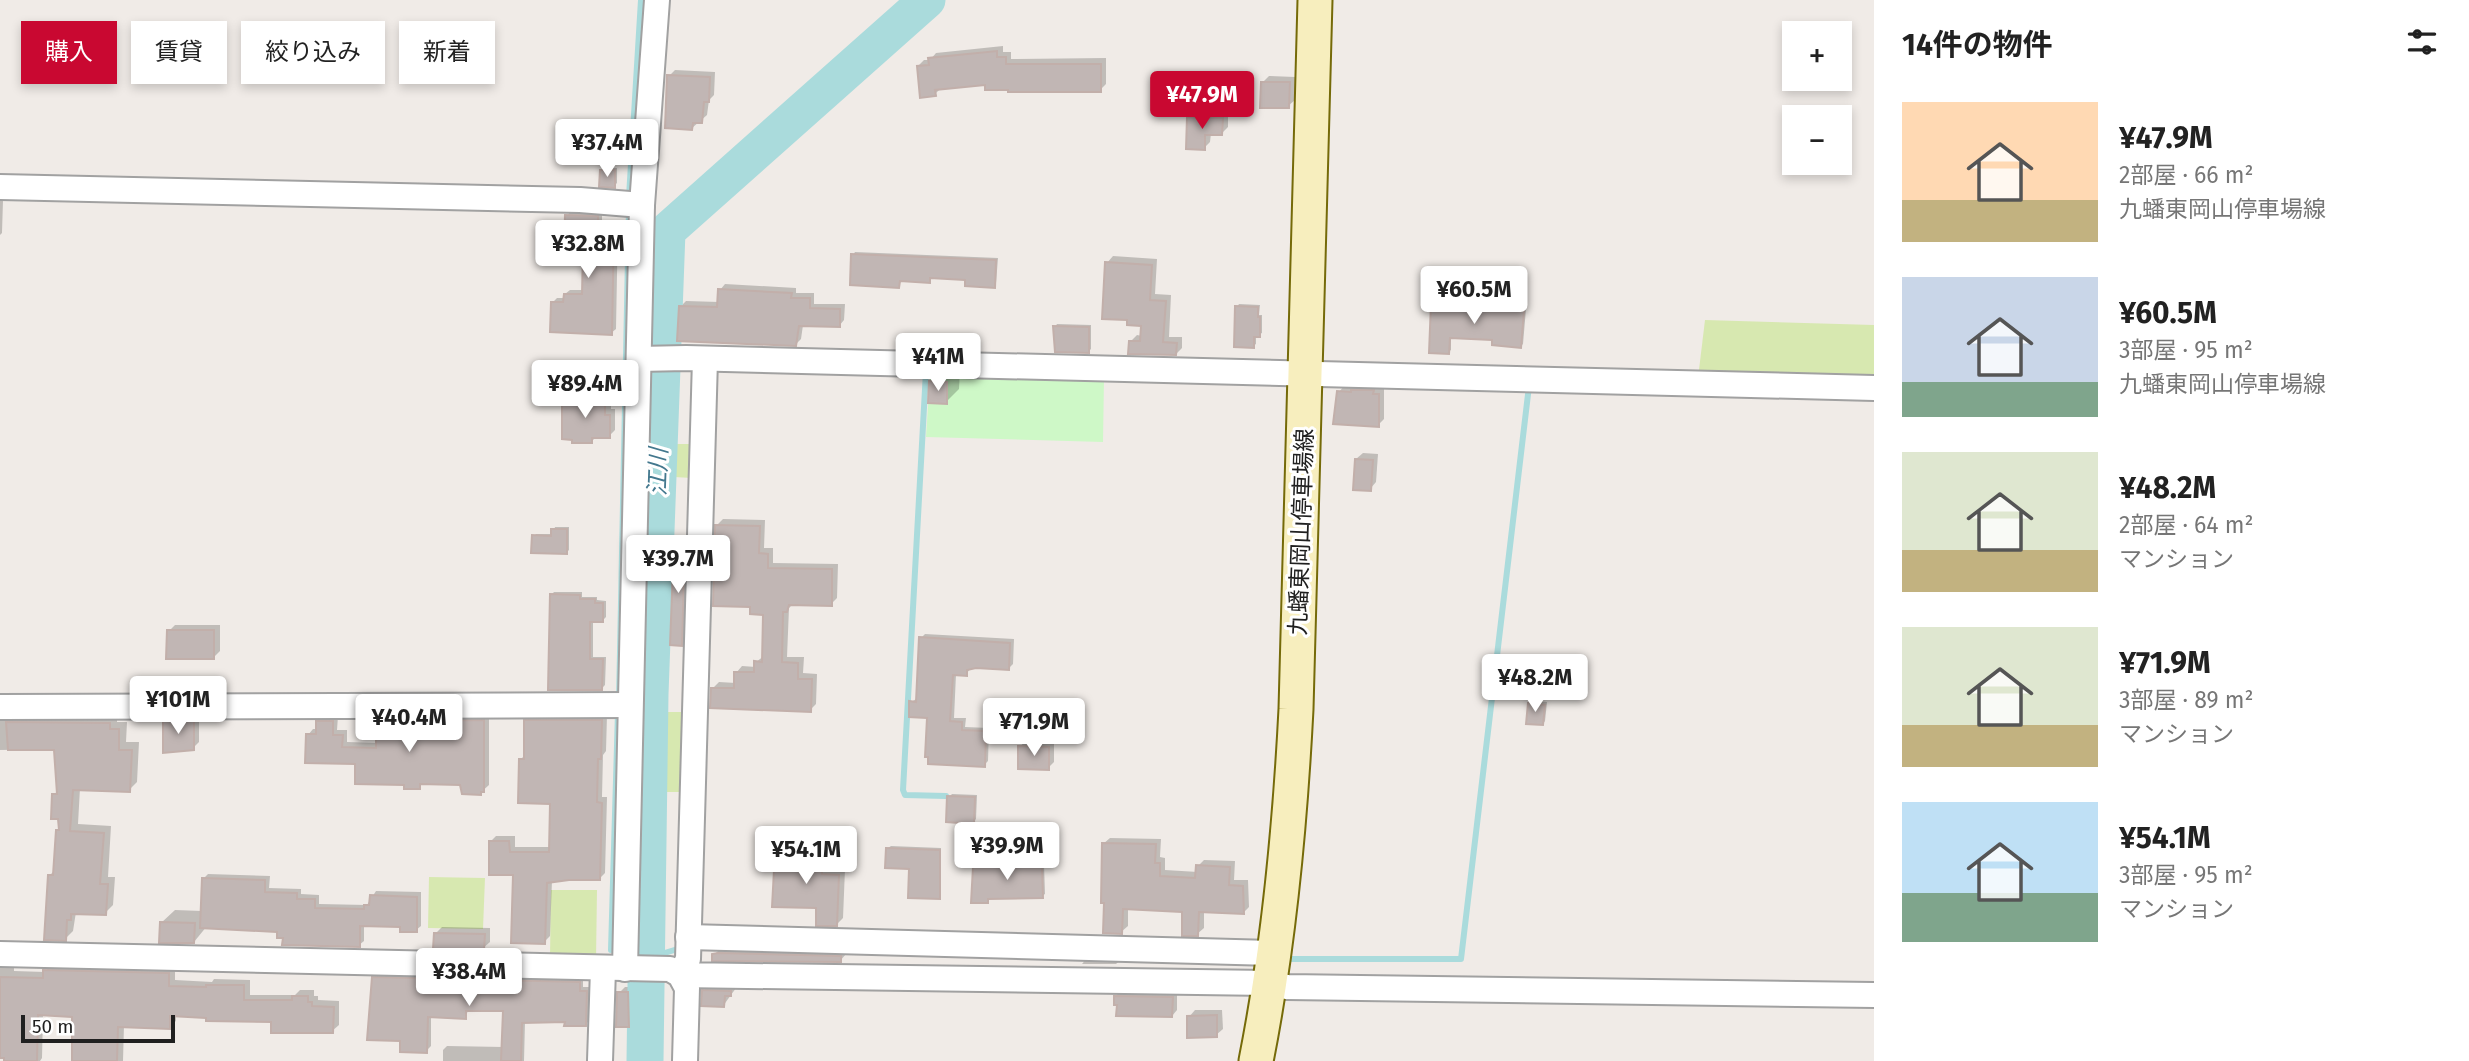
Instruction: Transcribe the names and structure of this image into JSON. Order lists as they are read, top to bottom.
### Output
{
  "streets": {
    "main road": ["九蟠東岡山停車場線"]
  },
  "water": ["江川"],
  "scale_bar": "50 m",
  "page": {
    "heading": "14件の物件",
    "map_buttons": ["+", "−"],
    "chip": [
      "購入",
      "賃貸",
      "絞り込み",
      "新着"
    ],
    "price": [
      "¥47.9M",
      "¥37.4M",
      "¥32.8M",
      "¥60.5M",
      "¥41M",
      "¥89.4M",
      "¥39.7M",
      "¥48.2M",
      "¥101M",
      "¥40.4M",
      "¥71.9M",
      "¥39.9M",
      "¥54.1M",
      "¥38.4M"
    ],
    "list": [
      {
        "name": "¥47.9M",
        "note": "2部屋 · 66 m² · 九蟠東岡山停車場線"
      },
      {
        "name": "¥60.5M",
        "note": "3部屋 · 95 m² · 九蟠東岡山停車場線"
      },
      {
        "name": "¥48.2M",
        "note": "2部屋 · 64 m² · マンション"
      },
      {
        "name": "¥71.9M",
        "note": "3部屋 · 89 m² · マンション"
      },
      {
        "name": "¥54.1M",
        "note": "3部屋 · 95 m² · マンション"
      }
    ],
    "scale": "50 m"
  }
}
